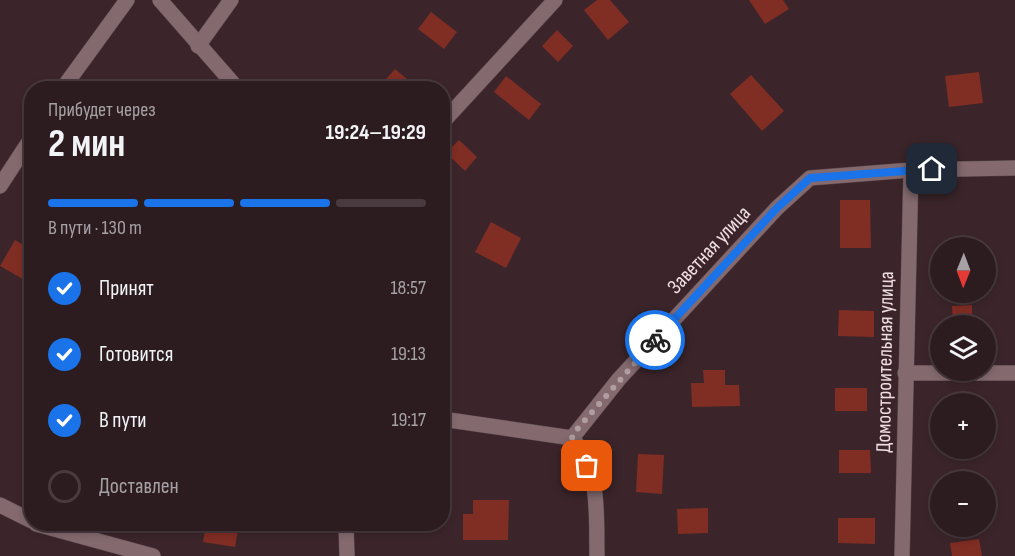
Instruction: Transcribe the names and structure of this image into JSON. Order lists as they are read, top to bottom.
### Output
{
  "streets": {
    "street": ["Заветная улица", "Домостроительная улица"]
  },
  "crossings": [
    ["Заветная улица", "Домостроительная улица"]
  ],
  "north": "bottom",
  "page": {
    "heading": ["2 мин", "Прибудет через", "19:24–19:29"],
    "bar": "В пути · 130 m",
    "map_buttons": ["+", "−"],
    "list": [
      ["Принят", "18:57"],
      ["Готовится", "19:13"],
      ["В пути", "19:17"],
      "Доставлен"
    ]
  }
}
